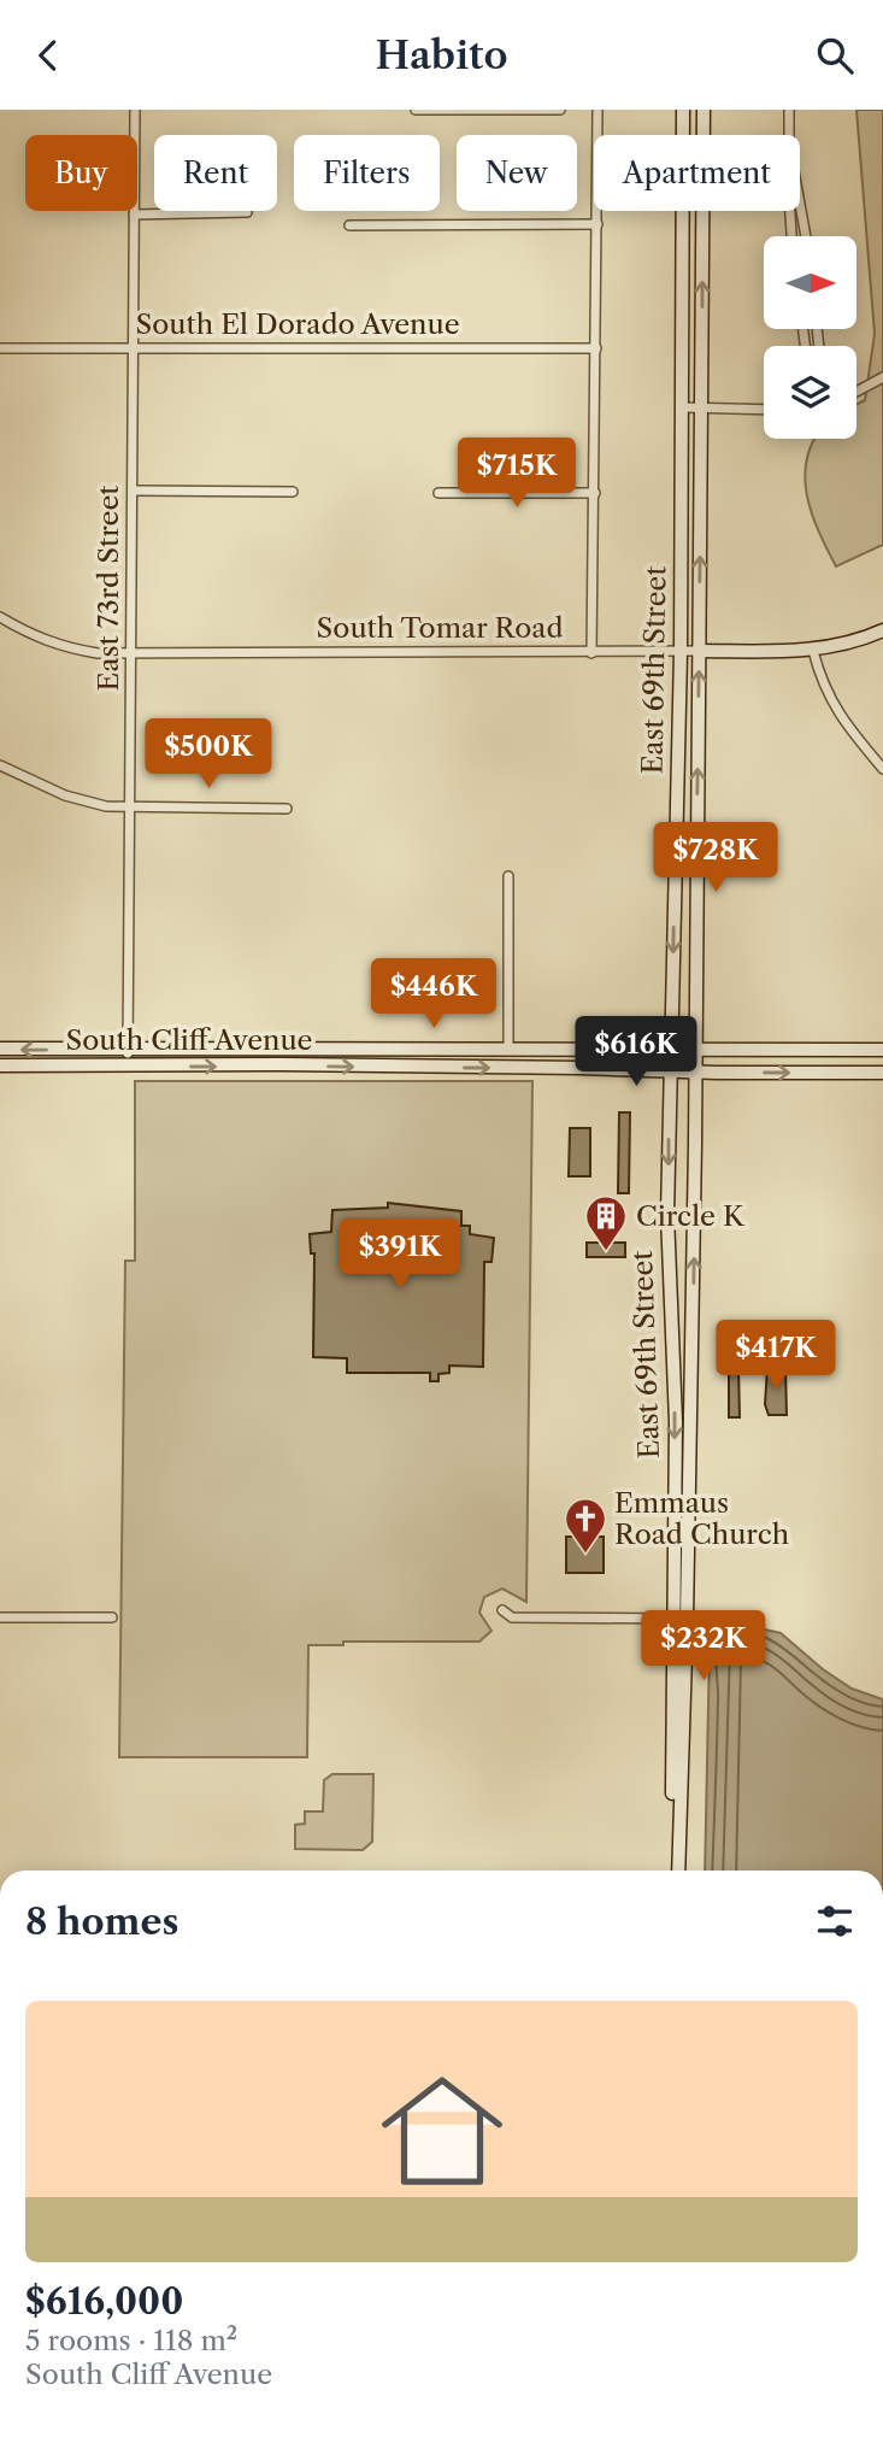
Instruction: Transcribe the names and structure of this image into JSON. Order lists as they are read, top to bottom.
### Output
{
  "streets": {
    "main road": ["South Tomar Road", "East 69th Street", "South Cliff Avenue"],
    "street": ["South El Dorado Avenue", "East 73rd Street"]
  },
  "crossings": [
    ["South El Dorado Avenue", "East 73rd Street"],
    ["East 73rd Street", "South Tomar Road"],
    ["East 73rd Street", "South Cliff Avenue"],
    ["South Tomar Road", "East 69th Street"],
    ["East 69th Street", "South Cliff Avenue"]
  ],
  "places": {
    "building": ["Circle K"],
    "church": ["Emmaus Road Church"]
  },
  "north": "right",
  "page": {
    "header": "Habito",
    "chip": [
      "Buy",
      "Rent",
      "Filters",
      "New",
      "Apartment"
    ],
    "price": [
      "$715K",
      "$500K",
      "$728K",
      "$446K",
      "$616K",
      "$391K",
      "$417K",
      "$232K"
    ],
    "heading": "8 homes",
    "list": [
      {
        "name": "$616,000",
        "note": "5 rooms · 118 m² · South Cliff Avenue"
      }
    ]
  }
}
